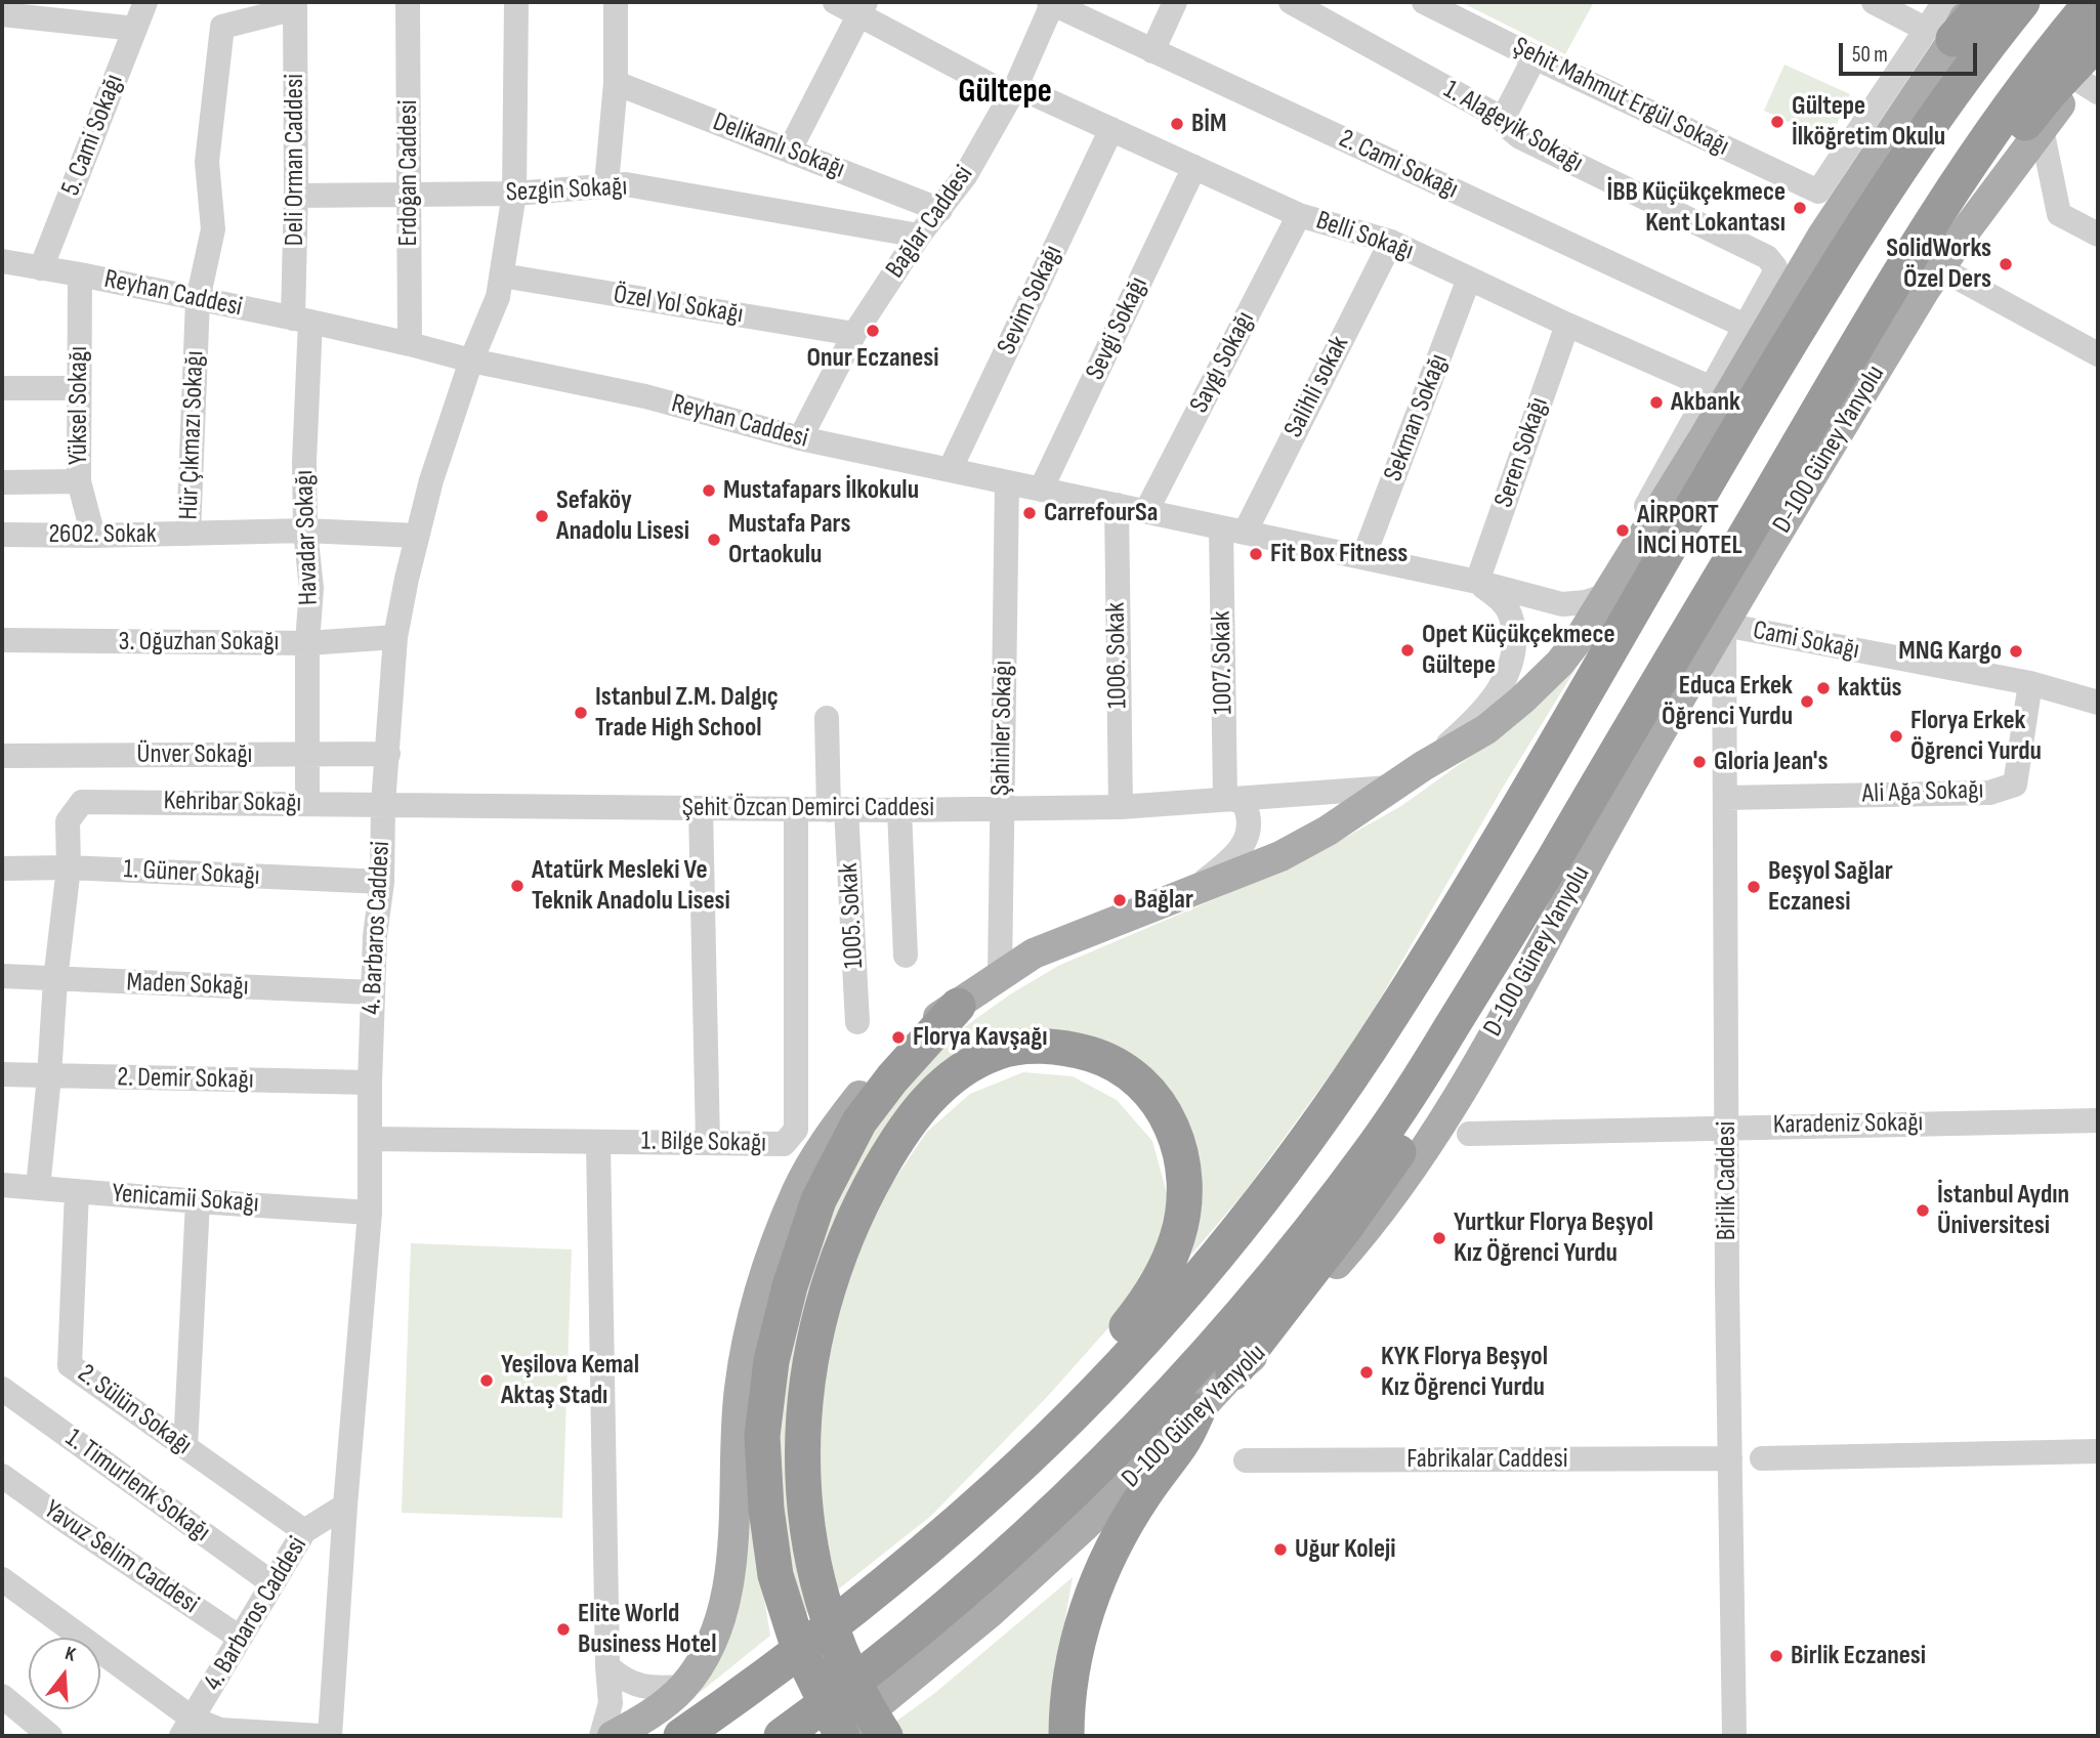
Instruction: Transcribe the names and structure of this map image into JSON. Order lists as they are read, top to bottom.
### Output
{
  "streets": {
    "main road": ["D-100 Güney Yanyolu"],
    "street": [
      "Şehit Mahmut Ergül Sokağı",
      "1. Alageyik Sokağı",
      "5. Cami Sokağı",
      "Delikanlı Sokağı",
      "Deli Orman Caddesi",
      "2. Cami Sokağı",
      "Erdoğan Caddesi",
      "Sezgin Sokağı",
      "Bağlar Caddesi",
      "Belli Sokağı",
      "Reyhan Caddesi",
      "Sevim Sokağı",
      "Özel Yol Sokağı",
      "Sevgi Sokağı",
      "Saygı Sokağı",
      "Salihli sokak",
      "Yüksel Sokağı",
      "Sekman Sokağı",
      "Hür Çıkmazı Sokağı",
      "Seren Sokağı",
      "2602. Sokak",
      "Havadar Sokağı",
      "Cami Sokağı",
      "3. Oğuzhan Sokağı",
      "1006. Sokak",
      "1007. Sokak",
      "Şahinler Sokağı",
      "Ünver Sokağı",
      "Ali Ağa Sokağı",
      "Kehribar Sokağı",
      "Şehit Özcan Demirci Caddesi",
      "1. Güner Sokağı",
      "1005. Sokak",
      "4. Barbaros Caddesi",
      "Maden Sokağı",
      "2. Demir Sokağı",
      "Karadeniz Sokağı",
      "1. Bilge Sokağı",
      "Birlik Caddesi",
      "Yenicamii Sokağı",
      "2. Sülün Sokağı",
      "Fabrikalar Caddesi",
      "1. Timurlenk Sokağı",
      "Yavuz Selim Caddesi"
    ]
  },
  "crossings": [
    ["1. Alageyik Sokağı", "2. Cami Sokağı"],
    ["5. Cami Sokağı", "Reyhan Caddesi"],
    ["Delikanlı Sokağı", "Bağlar Caddesi"],
    ["Deli Orman Caddesi", "Sezgin Sokağı"],
    ["Deli Orman Caddesi", "Reyhan Caddesi"],
    ["Deli Orman Caddesi", "Hür Çıkmazı Sokağı"],
    ["Deli Orman Caddesi", "Havadar Sokağı"],
    ["2. Cami Sokağı", "Bağlar Caddesi"],
    ["Erdoğan Caddesi", "Sezgin Sokağı"],
    ["Erdoğan Caddesi", "Reyhan Caddesi"],
    ["Sezgin Sokağı", "Bağlar Caddesi"],
    ["Sezgin Sokağı", "4. Barbaros Caddesi"],
    ["Bağlar Caddesi", "Belli Sokağı"],
    ["Bağlar Caddesi", "Reyhan Caddesi"],
    ["Bağlar Caddesi", "Özel Yol Sokağı"],
    ["Belli Sokağı", "Sevim Sokağı"],
    ["Belli Sokağı", "Sevgi Sokağı"],
    ["Belli Sokağı", "Saygı Sokağı"],
    ["Belli Sokağı", "Salihli sokak"],
    ["Belli Sokağı", "Sekman Sokağı"],
    ["Belli Sokağı", "Seren Sokağı"],
    ["Reyhan Caddesi", "Sevim Sokağı"],
    ["Reyhan Caddesi", "Sevgi Sokağı"],
    ["Reyhan Caddesi", "Saygı Sokağı"],
    ["Reyhan Caddesi", "Salihli sokak"],
    ["Reyhan Caddesi", "Yüksel Sokağı"],
    ["Reyhan Caddesi", "Sekman Sokağı"],
    ["Reyhan Caddesi", "Hür Çıkmazı Sokağı"],
    ["Reyhan Caddesi", "Seren Sokağı"],
    ["Reyhan Caddesi", "Havadar Sokağı"],
    ["Reyhan Caddesi", "1006. Sokak"],
    ["Reyhan Caddesi", "1007. Sokak"],
    ["Reyhan Caddesi", "Şahinler Sokağı"],
    ["Reyhan Caddesi", "4. Barbaros Caddesi"],
    ["Özel Yol Sokağı", "4. Barbaros Caddesi"],
    ["Salihli sokak", "1007. Sokak"],
    ["Yüksel Sokağı", "2602. Sokak"],
    ["Hür Çıkmazı Sokağı", "2602. Sokak"],
    ["D-100 Güney Yanyolu", "Cami Sokağı"],
    ["D-100 Güney Yanyolu", "Birlik Caddesi"],
    ["2602. Sokak", "Havadar Sokağı"],
    ["2602. Sokak", "4. Barbaros Caddesi"],
    ["Havadar Sokağı", "3. Oğuzhan Sokağı"],
    ["Havadar Sokağı", "Ünver Sokağı"],
    ["Havadar Sokağı", "Kehribar Sokağı"],
    ["Cami Sokağı", "Ali Ağa Sokağı"],
    ["Cami Sokağı", "Birlik Caddesi"],
    ["3. Oğuzhan Sokağı", "4. Barbaros Caddesi"],
    ["1006. Sokak", "Şehit Özcan Demirci Caddesi"],
    ["1007. Sokak", "Şehit Özcan Demirci Caddesi"],
    ["Şahinler Sokağı", "Şehit Özcan Demirci Caddesi"],
    ["Ünver Sokağı", "4. Barbaros Caddesi"],
    ["Ali Ağa Sokağı", "Birlik Caddesi"],
    ["Kehribar Sokağı", "Şehit Özcan Demirci Caddesi"],
    ["Kehribar Sokağı", "1. Güner Sokağı"],
    ["Kehribar Sokağı", "4. Barbaros Caddesi"],
    ["Şehit Özcan Demirci Caddesi", "1005. Sokak"],
    ["Şehit Özcan Demirci Caddesi", "4. Barbaros Caddesi"],
    ["Şehit Özcan Demirci Caddesi", "1. Bilge Sokağı"],
    ["1. Güner Sokağı", "4. Barbaros Caddesi"],
    ["4. Barbaros Caddesi", "Maden Sokağı"],
    ["4. Barbaros Caddesi", "2. Demir Sokağı"],
    ["4. Barbaros Caddesi", "1. Bilge Sokağı"],
    ["4. Barbaros Caddesi", "Yenicamii Sokağı"],
    ["4. Barbaros Caddesi", "2. Sülün Sokağı"],
    ["4. Barbaros Caddesi", "1. Timurlenk Sokağı"],
    ["4. Barbaros Caddesi", "Yavuz Selim Caddesi"],
    ["Karadeniz Sokağı", "Birlik Caddesi"],
    ["Birlik Caddesi", "Fabrikalar Caddesi"],
    ["Yenicamii Sokağı", "2. Sülün Sokağı"]
  ],
  "districts": ["Gültepe"],
  "places": [
    "Gültepe İlköğretim Okulu",
    "BİM",
    "İBB Küçükçekmece Kent Lokantası",
    "SolidWorks Özel Ders",
    "Onur Eczanesi",
    "Akbank",
    "Mustafapars İlkokulu",
    "CarrefourSa",
    "Sefaköy Anadolu Lisesi",
    "AİRPORT İNCİ HOTEL",
    "Mustafa Pars Ortaokulu",
    "Fit Box Fitness",
    "Opet Küçükçekmece Gültepe",
    "MNG Kargo",
    "kaktüs",
    "Educa Erkek Öğrenci Yurdu",
    "Istanbul Z.M. Dalgıç Trade High School",
    "Florya Erkek Öğrenci Yurdu",
    "Gloria Jean's",
    "Atatürk Mesleki Ve Teknik Anadolu Lisesi",
    "Beşyol Sağlar Eczanesi",
    "Bağlar",
    "Florya Kavşağı",
    "İstanbul Aydın Üniversitesi",
    "Yurtkur Florya Beşyol Kız Öğrenci Yurdu",
    "KYK Florya Beşyol Kız Öğrenci Yurdu",
    "Yeşilova Kemal Aktaş Stadı",
    "Uğur Koleji",
    "Elite World Business Hotel",
    "Birlik Eczanesi"
  ],
  "scale_bar": "50 m",
  "north": "top"
}
